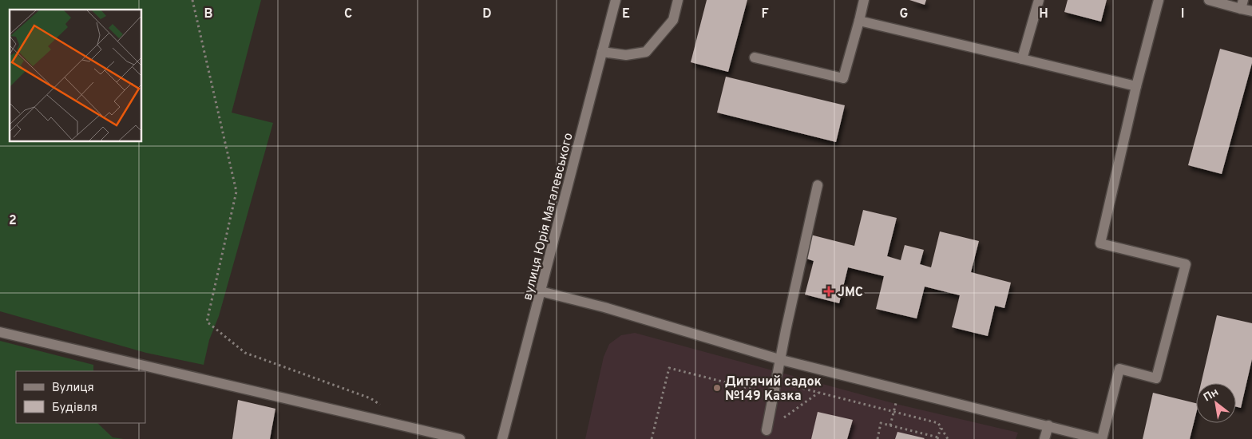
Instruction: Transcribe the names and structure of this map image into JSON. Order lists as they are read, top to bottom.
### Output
{
  "streets": {
    "street": ["вулиця Юрія Магалевського"]
  },
  "places": {
    "health": ["JMC"],
    "other": ["Дитячий садок №149 Казка"]
  },
  "legend": ["Вулиця", "Будівля"],
  "north": "top left",
  "grid": {
    "columns": [
      "B",
      "C",
      "D",
      "E",
      "F",
      "G",
      "H",
      "I"
    ],
    "rows": ["2"]
  }
}
